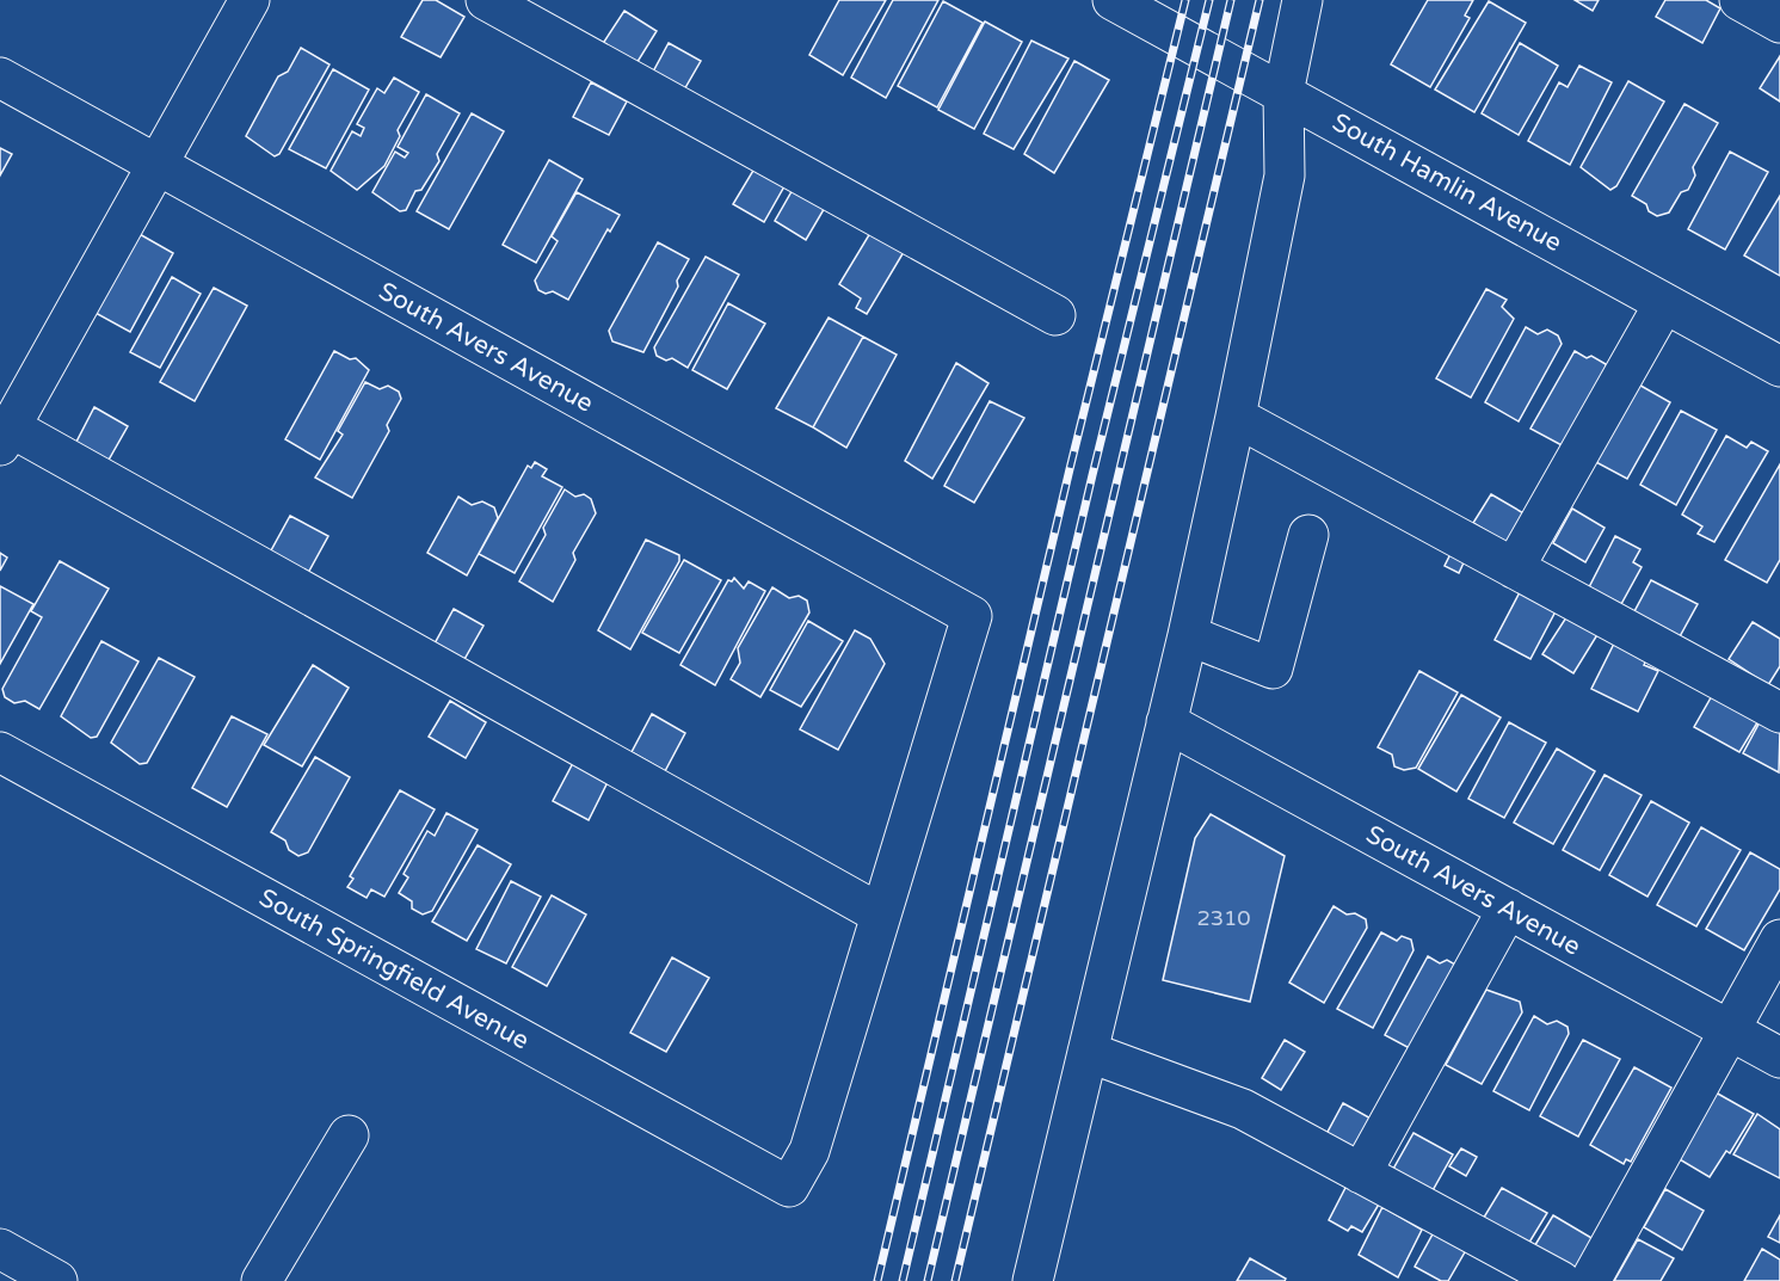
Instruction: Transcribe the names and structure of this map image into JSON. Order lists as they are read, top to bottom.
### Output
{
  "streets": {
    "street": ["South Hamlin Avenue", "South Avers Avenue", "South Springfield Avenue"]
  },
  "crossings": [
    ["South Avers Avenue", "South Springfield Avenue"]
  ],
  "house_numbers": ["2310"]
}
